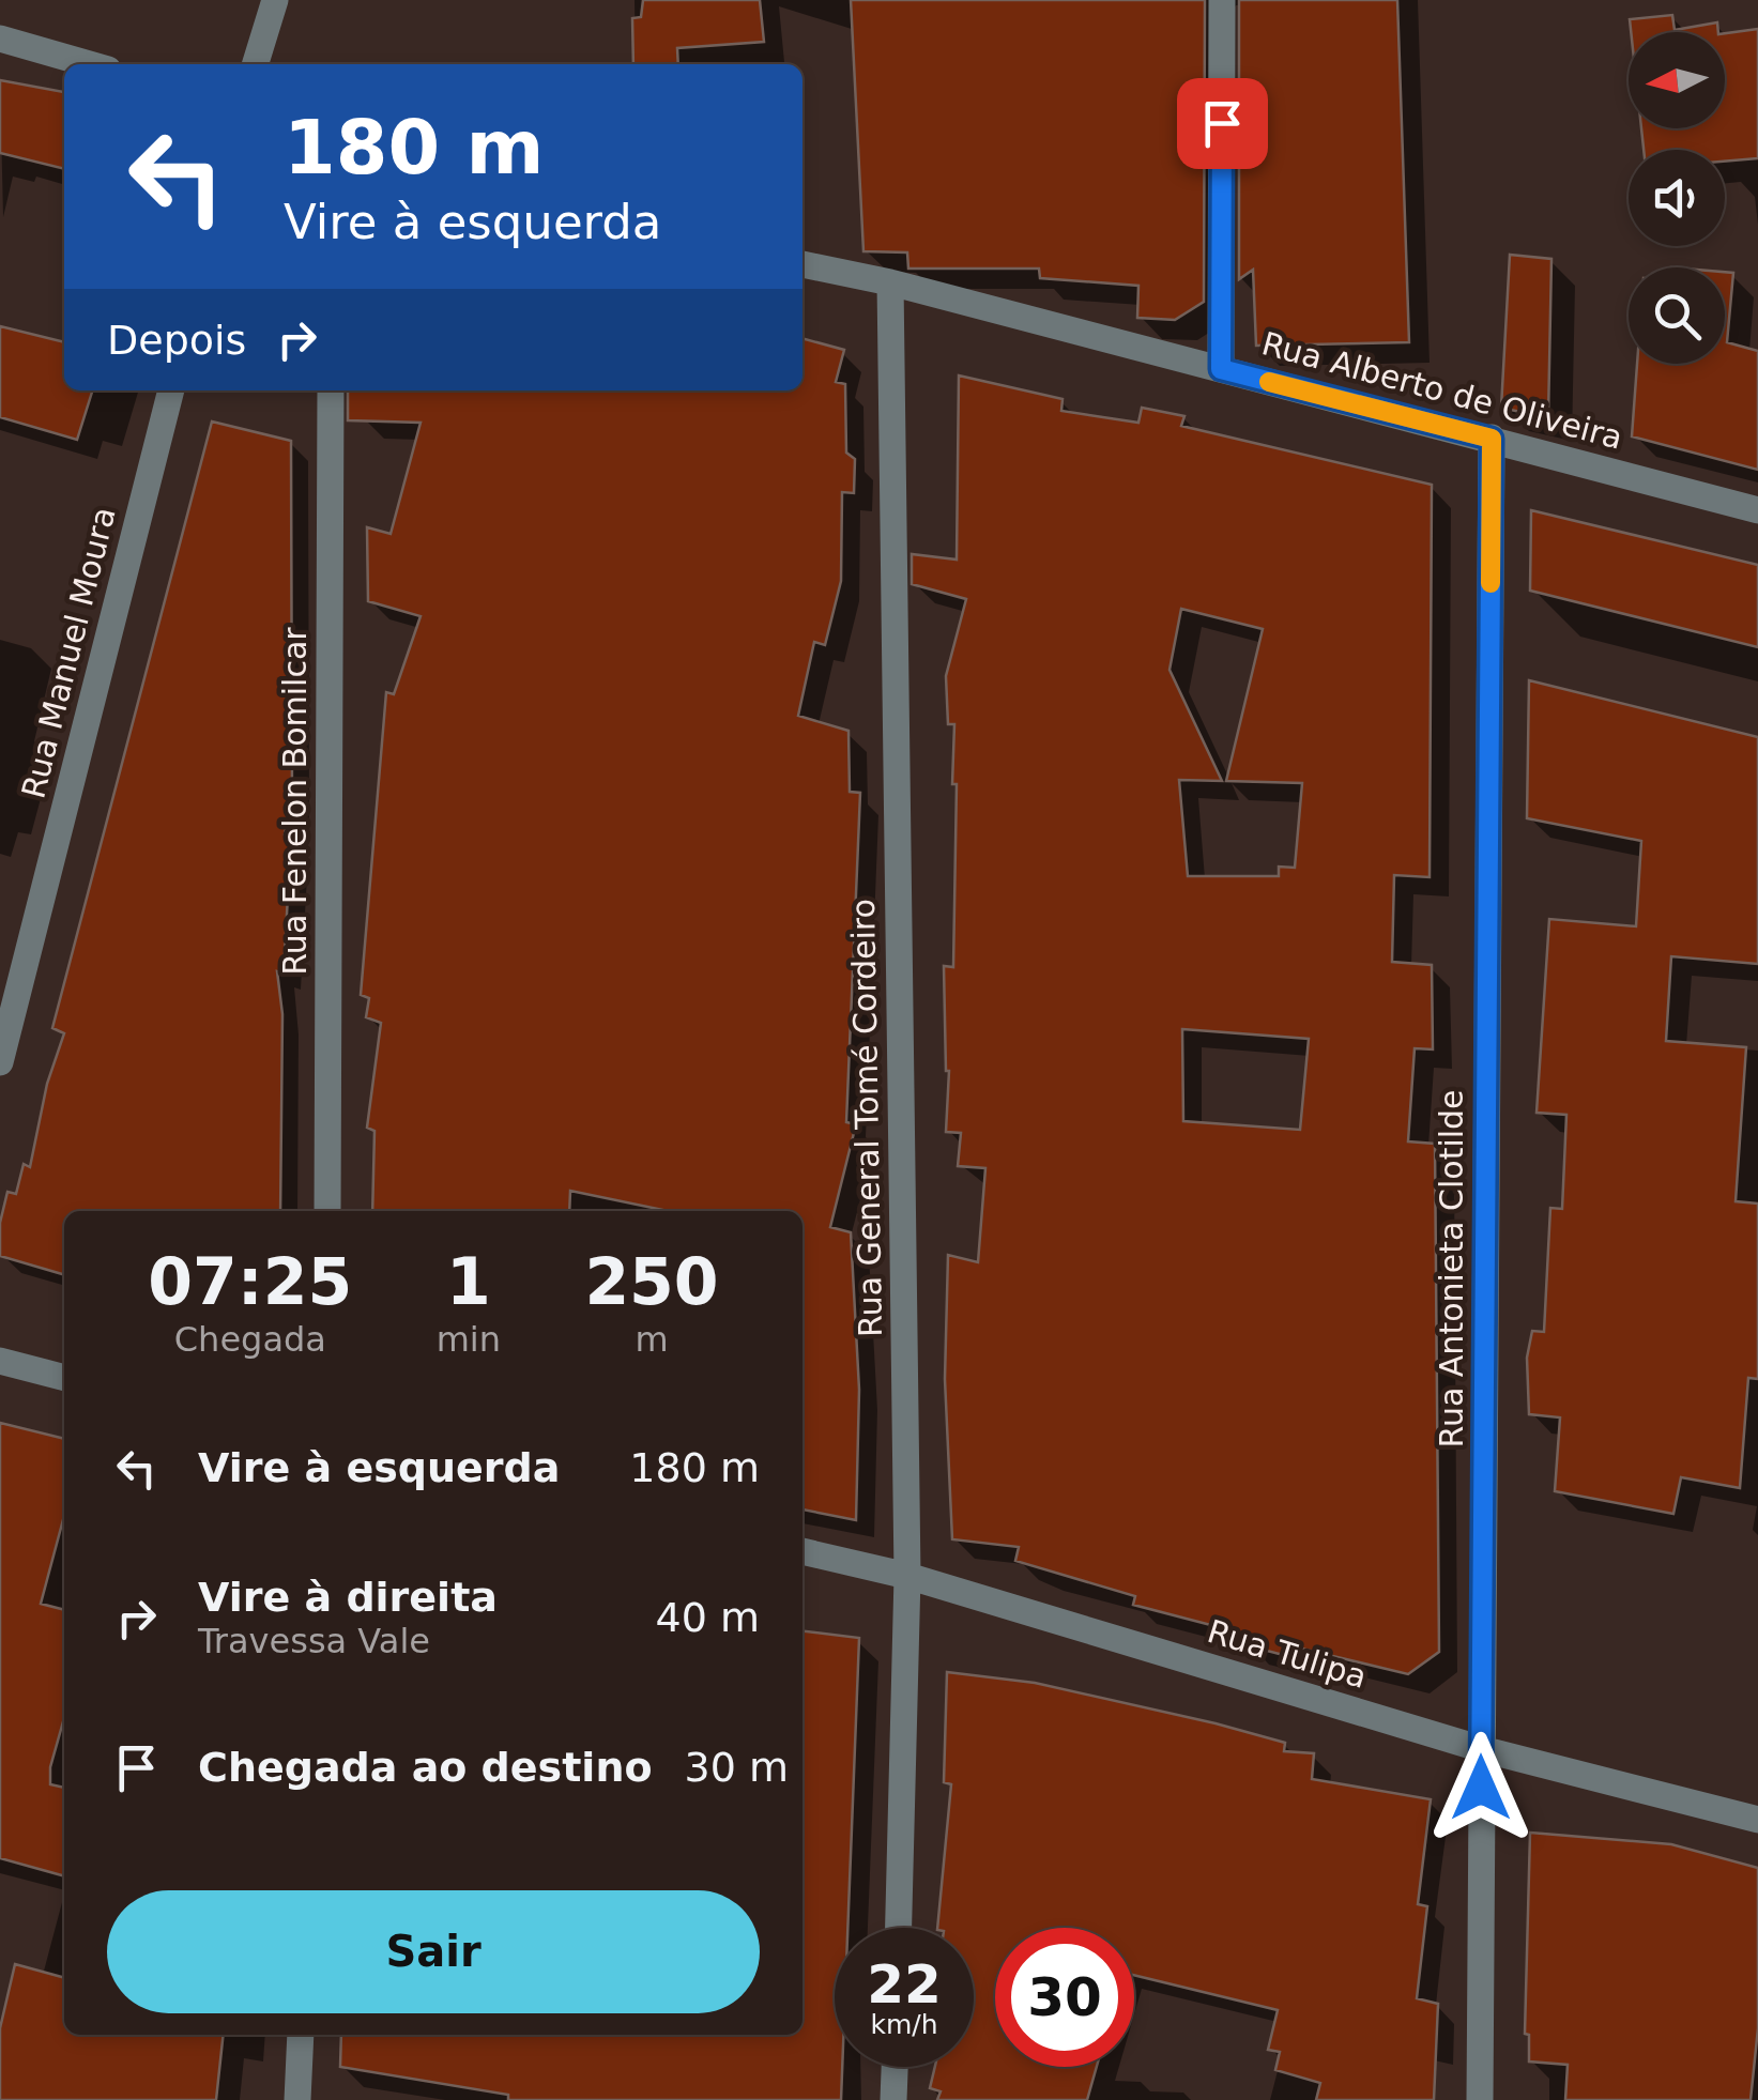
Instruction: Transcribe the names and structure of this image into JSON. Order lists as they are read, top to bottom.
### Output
{
  "streets": {
    "street": [
      "Rua Alberto de Oliveira",
      "Rua Manuel Moura",
      "Rua Fenelon Bomilcar",
      "Rua General Tomé Cordeiro",
      "Rua Antonieta Clotilde",
      "Rua Tulipa"
    ]
  },
  "crossings": [
    ["Rua Alberto de Oliveira", "Rua General Tomé Cordeiro"],
    ["Rua Alberto de Oliveira", "Rua Antonieta Clotilde"],
    ["Rua General Tomé Cordeiro", "Rua Tulipa"],
    ["Rua Antonieta Clotilde", "Rua Tulipa"]
  ],
  "north": "left",
  "page": {
    "turn": ["180 m", "Vire à esquerda"],
    "then": "Depois",
    "eta": [
      "07:25",
      "Chegada",
      "1",
      "min",
      "250",
      "m"
    ],
    "list": [
      {
        "name": "Vire à esquerda",
        "value": "180 m"
      },
      {
        "name": "Vire à direita",
        "note": "Travessa Vale",
        "value": "40 m"
      },
      {
        "name": "Chegada ao destino",
        "value": "30 m"
      }
    ],
    "buttons": "Sair",
    "speed": "22 km/h",
    "limit": "30"
  }
}
